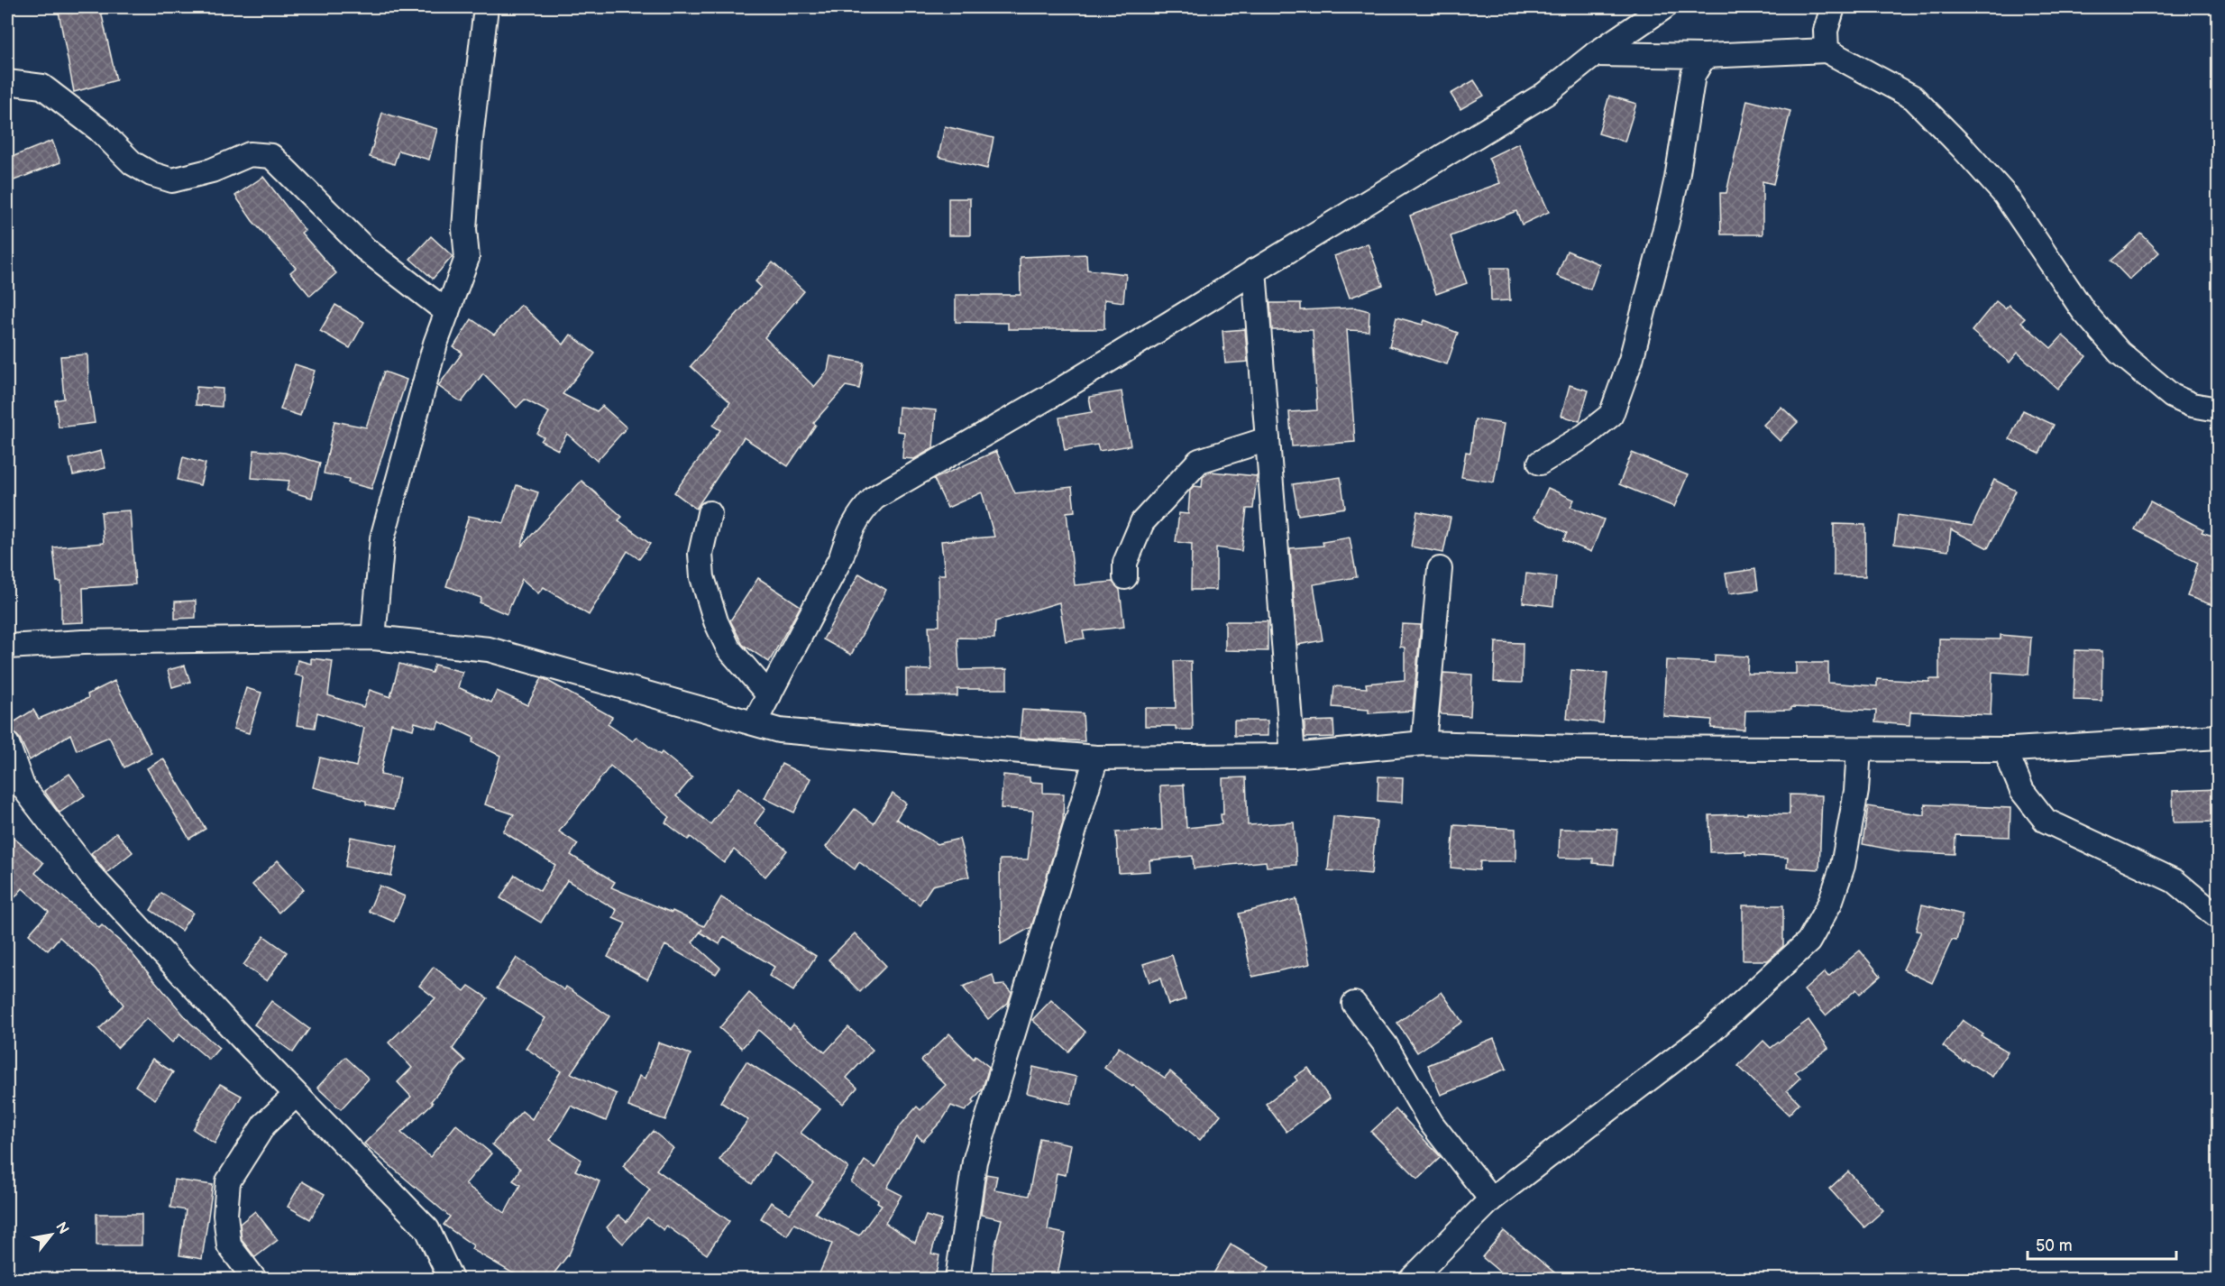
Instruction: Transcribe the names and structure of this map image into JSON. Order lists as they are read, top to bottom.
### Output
{
  "scale_bar": "50 m",
  "north": "top right"
}
